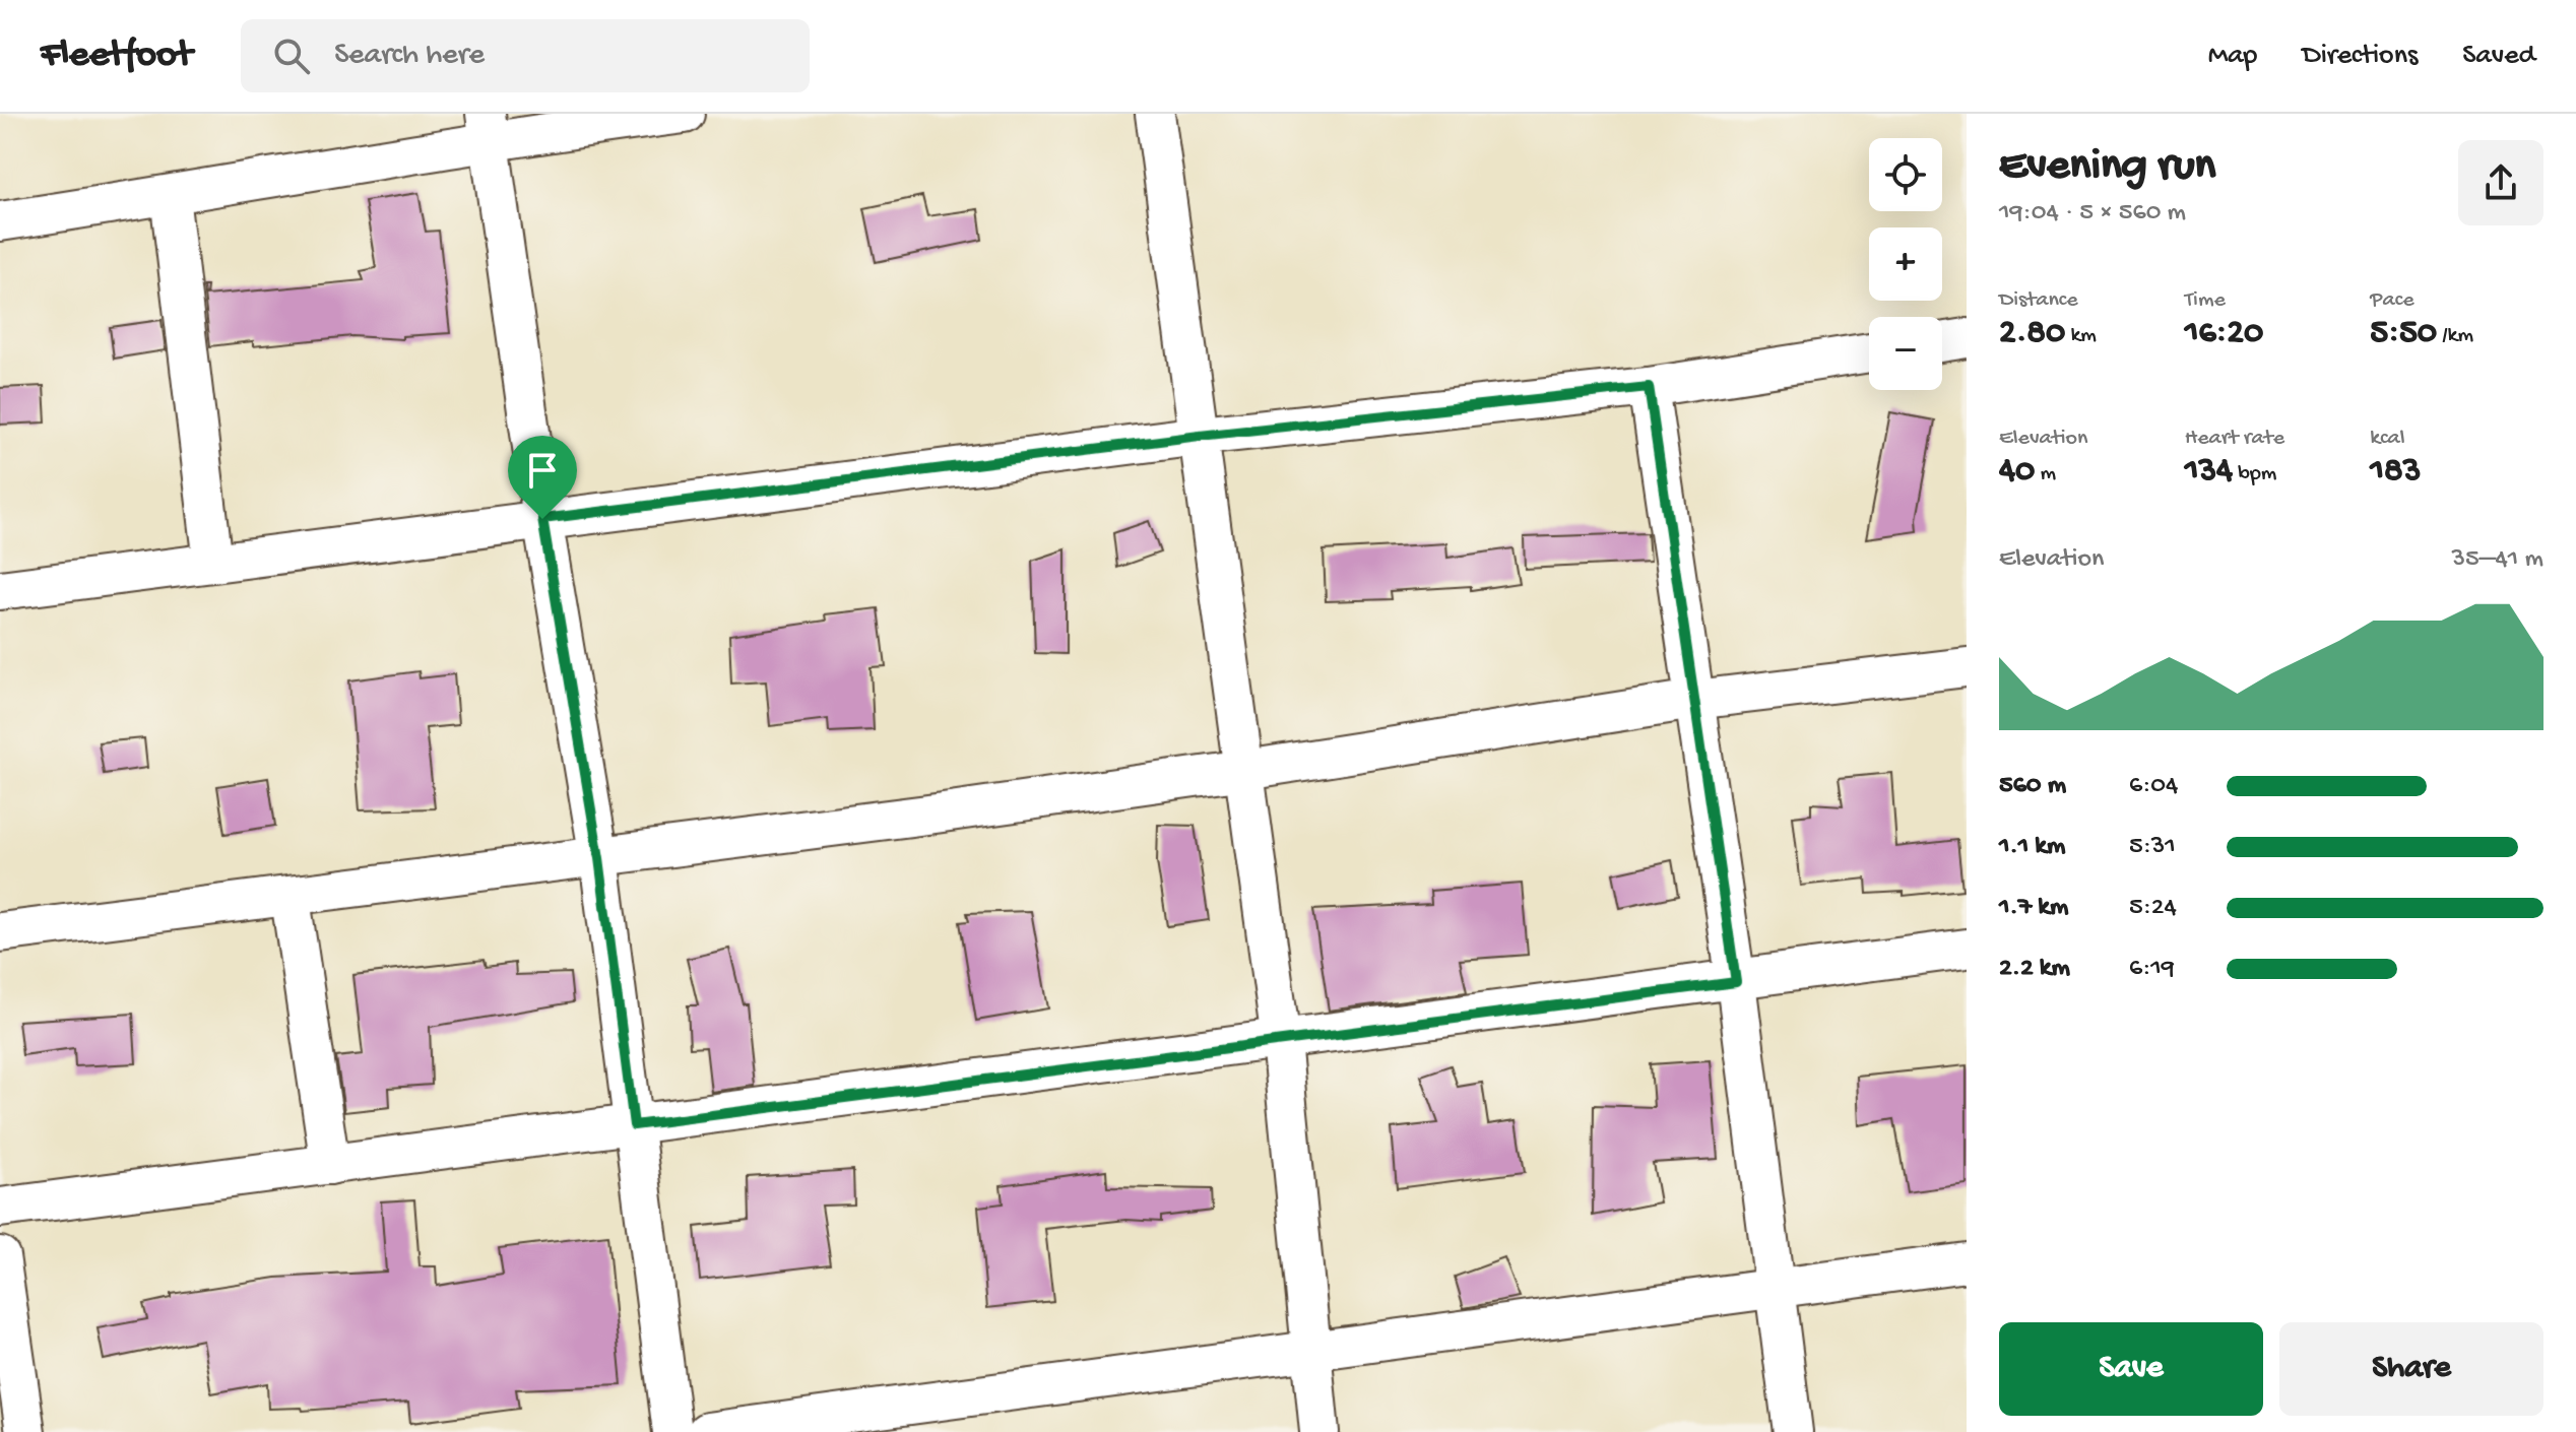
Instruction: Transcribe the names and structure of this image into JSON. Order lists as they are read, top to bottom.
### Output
{
  "page": {
    "header": "Fleetfoot",
    "search": "Search here",
    "nav": ["Map", "Directions", "Saved"],
    "heading": ["Evening run", "19:04 · 5 × 560 m"],
    "map_buttons": ["+", "−"],
    "stats": [
      ["Distance", "2.80 km"],
      ["Time", "16:20"],
      ["Pace", "5:50 /km"],
      ["Elevation", "40 m"],
      ["Heart rate", "134 bpm"],
      ["kcal", "183"]
    ],
    "chart": ["Elevation", "35–41 m"],
    "list": [
      {
        "name": "560 m",
        "note": "6:04"
      },
      {
        "name": "1.1 km",
        "note": "5:31"
      },
      {
        "name": "1.7 km",
        "note": "5:24"
      },
      {
        "name": "2.2 km",
        "note": "6:19"
      }
    ],
    "buttons": ["Save", "Share"]
  }
}
